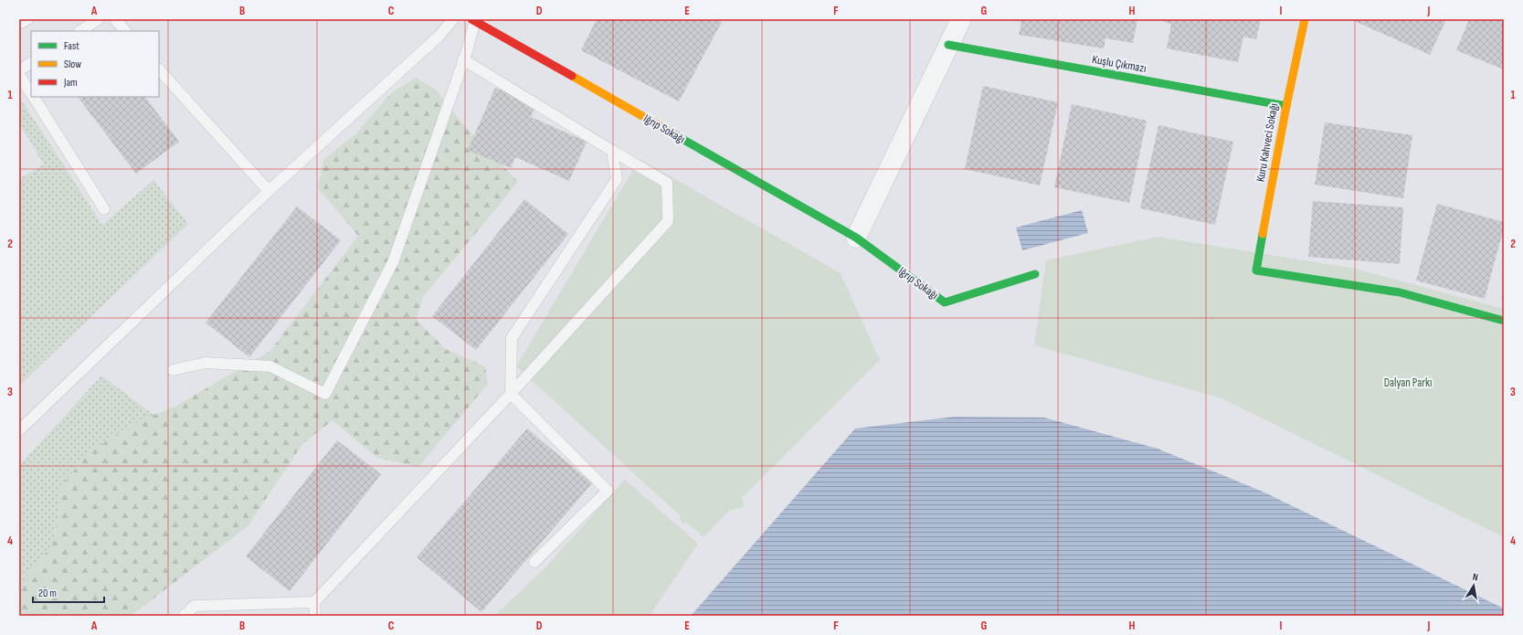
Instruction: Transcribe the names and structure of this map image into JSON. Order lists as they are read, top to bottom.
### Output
{
  "streets": {
    "street": ["Kuşlu Çıkmazı", "Iğrıp Sokağı", "Kuru Kahveci Sokağı"]
  },
  "crossings": [
    ["Kuşlu Çıkmazı", "Kuru Kahveci Sokağı"]
  ],
  "parks": ["Dalyan Parkı"],
  "legend": ["Fast", "Slow", "Jam"],
  "scale_bar": "20 m",
  "north": "top",
  "grid": {
    "columns": [
      "A",
      "B",
      "C",
      "D",
      "E",
      "F",
      "G",
      "H",
      "I",
      "J"
    ],
    "rows": [
      "1",
      "2",
      "3",
      "4"
    ]
  }
}
